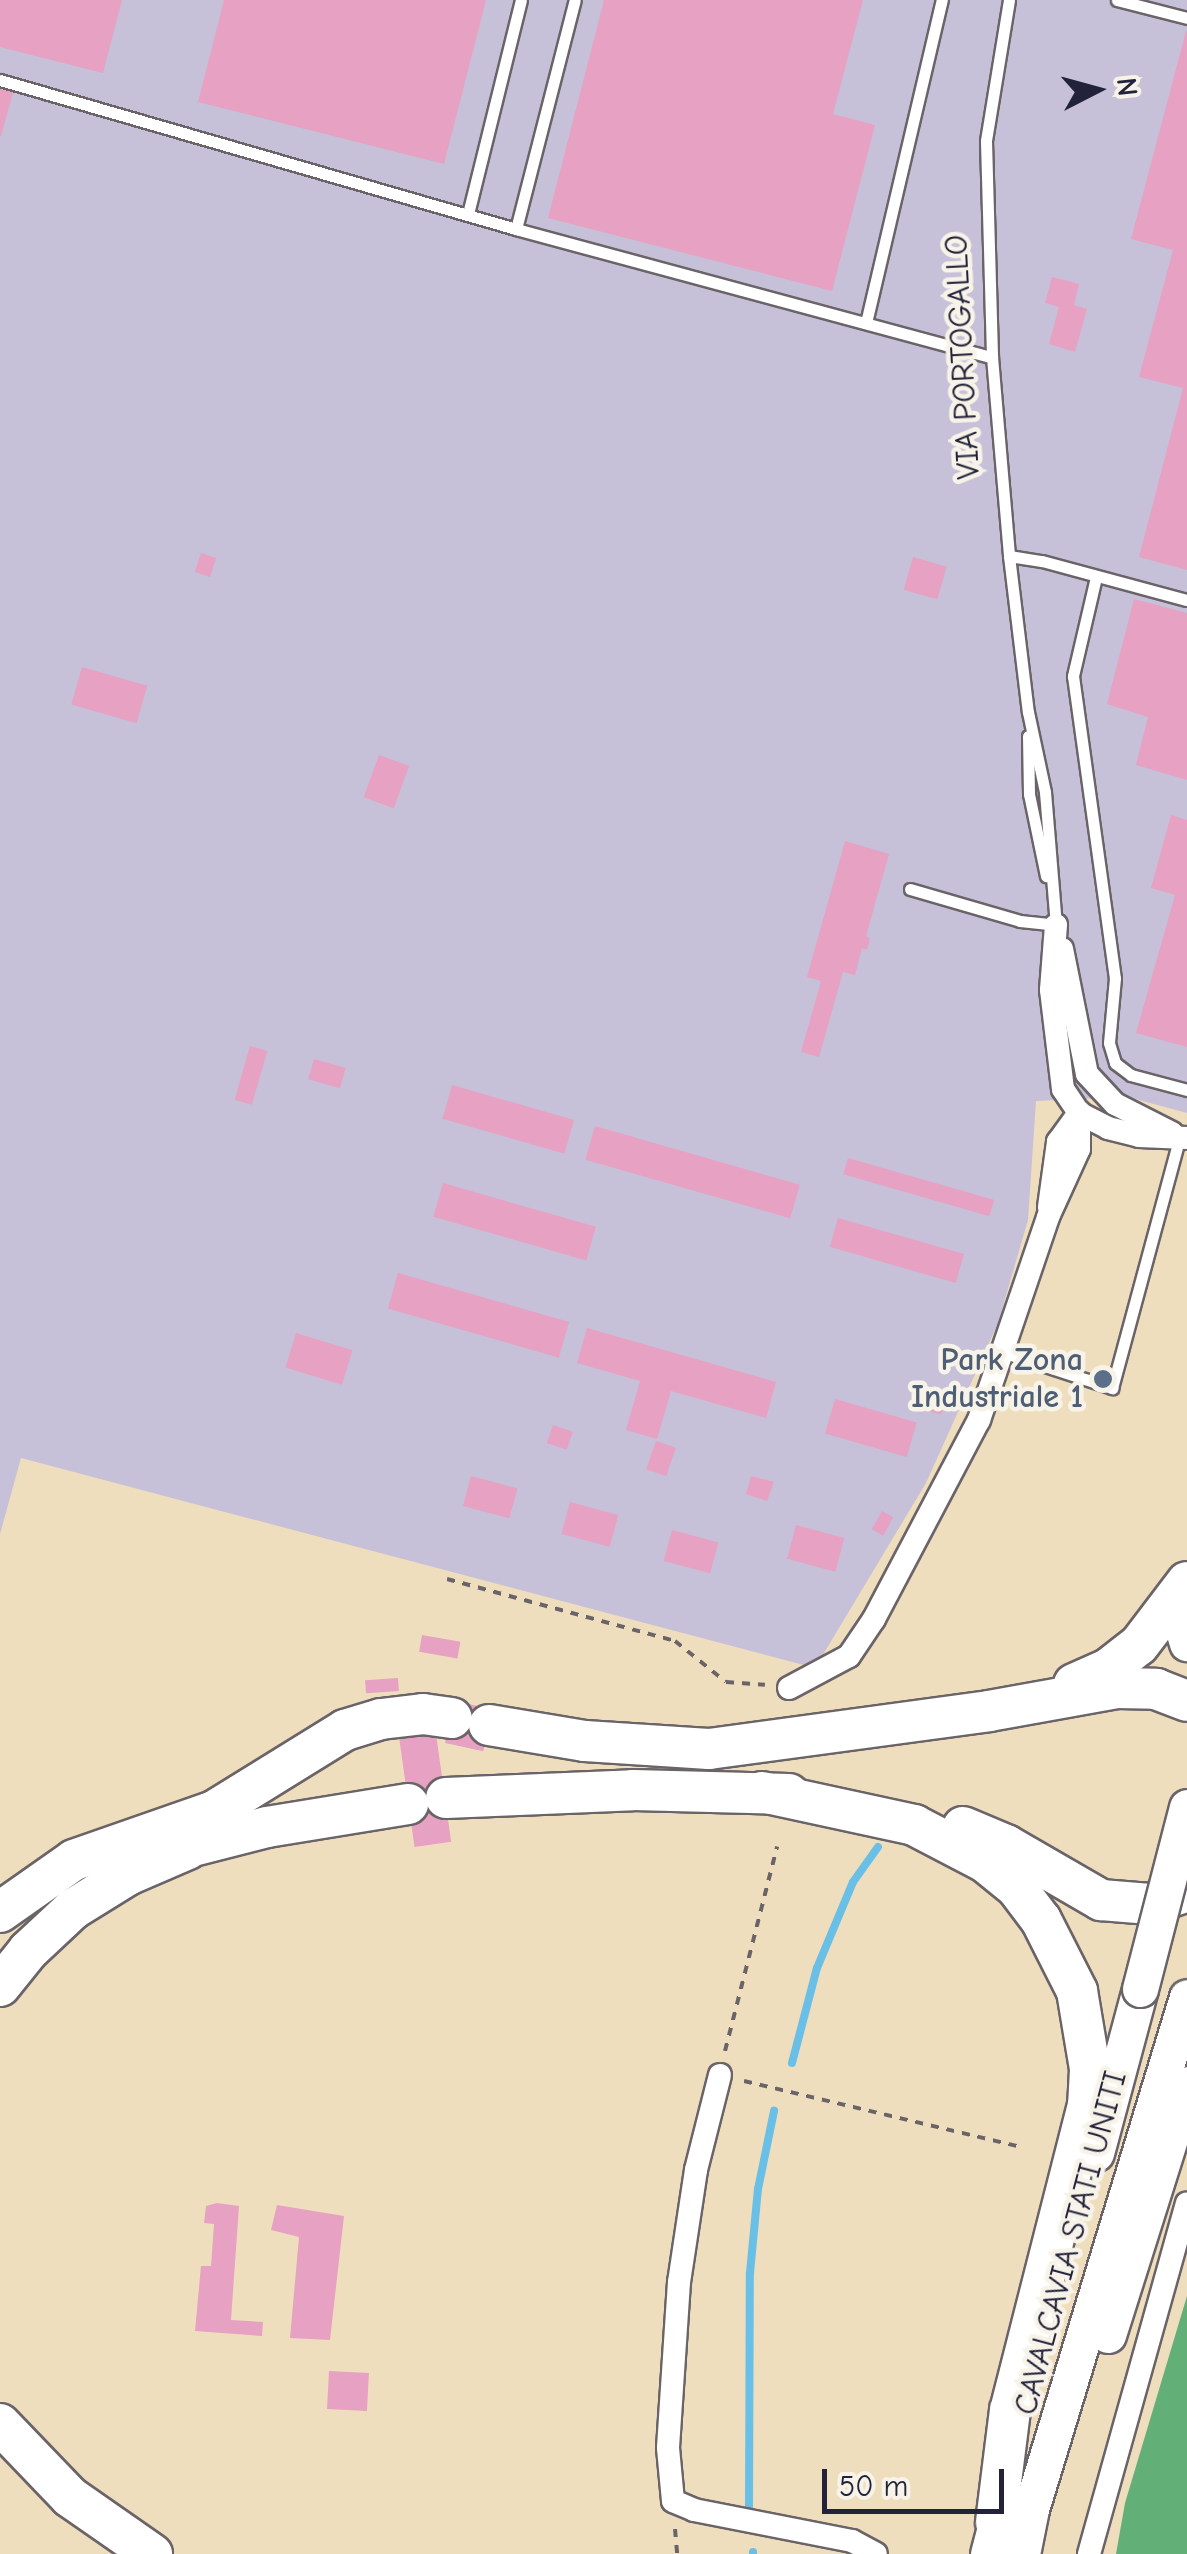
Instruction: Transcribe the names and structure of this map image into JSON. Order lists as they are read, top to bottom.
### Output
{
  "streets": {
    "main road": ["CAVALCAVIA STATI UNITI"],
    "street": ["VIA PORTOGALLO"]
  },
  "places": ["Park Zona Industriale 1"],
  "scale_bar": "50 m",
  "north": "right"
}
